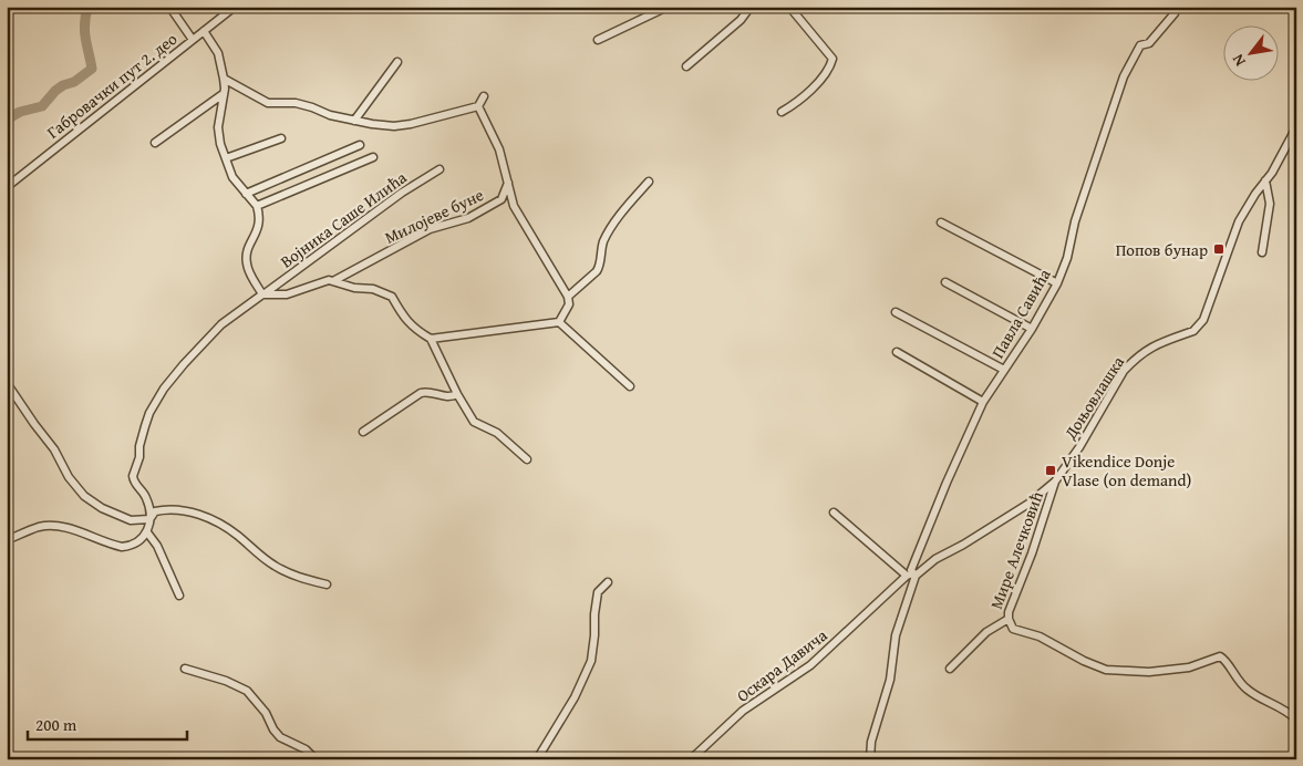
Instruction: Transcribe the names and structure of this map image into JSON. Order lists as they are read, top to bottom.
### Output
{
  "streets": {
    "street": [
      "Габровачки пут 2. део",
      "Милојеве буне",
      "Војника Саше Илића",
      "Павла Савића",
      "Доњовлашка",
      "Мире Алечковић",
      "Оскара Давича"
    ]
  },
  "crossings": [
    ["Милојеве буне", "Војника Саше Илића"],
    ["Павла Савића", "Доњовлашка"],
    ["Павла Савића", "Оскара Давича"],
    ["Доњовлашка", "Мире Алечковић"],
    ["Доњовлашка", "Оскара Давича"]
  ],
  "places": {
    "transit": ["Попов бунар", "Vikendice Donje Vlase (on demand)"]
  },
  "scale_bar": "200 m",
  "north": "bottom left"
}
